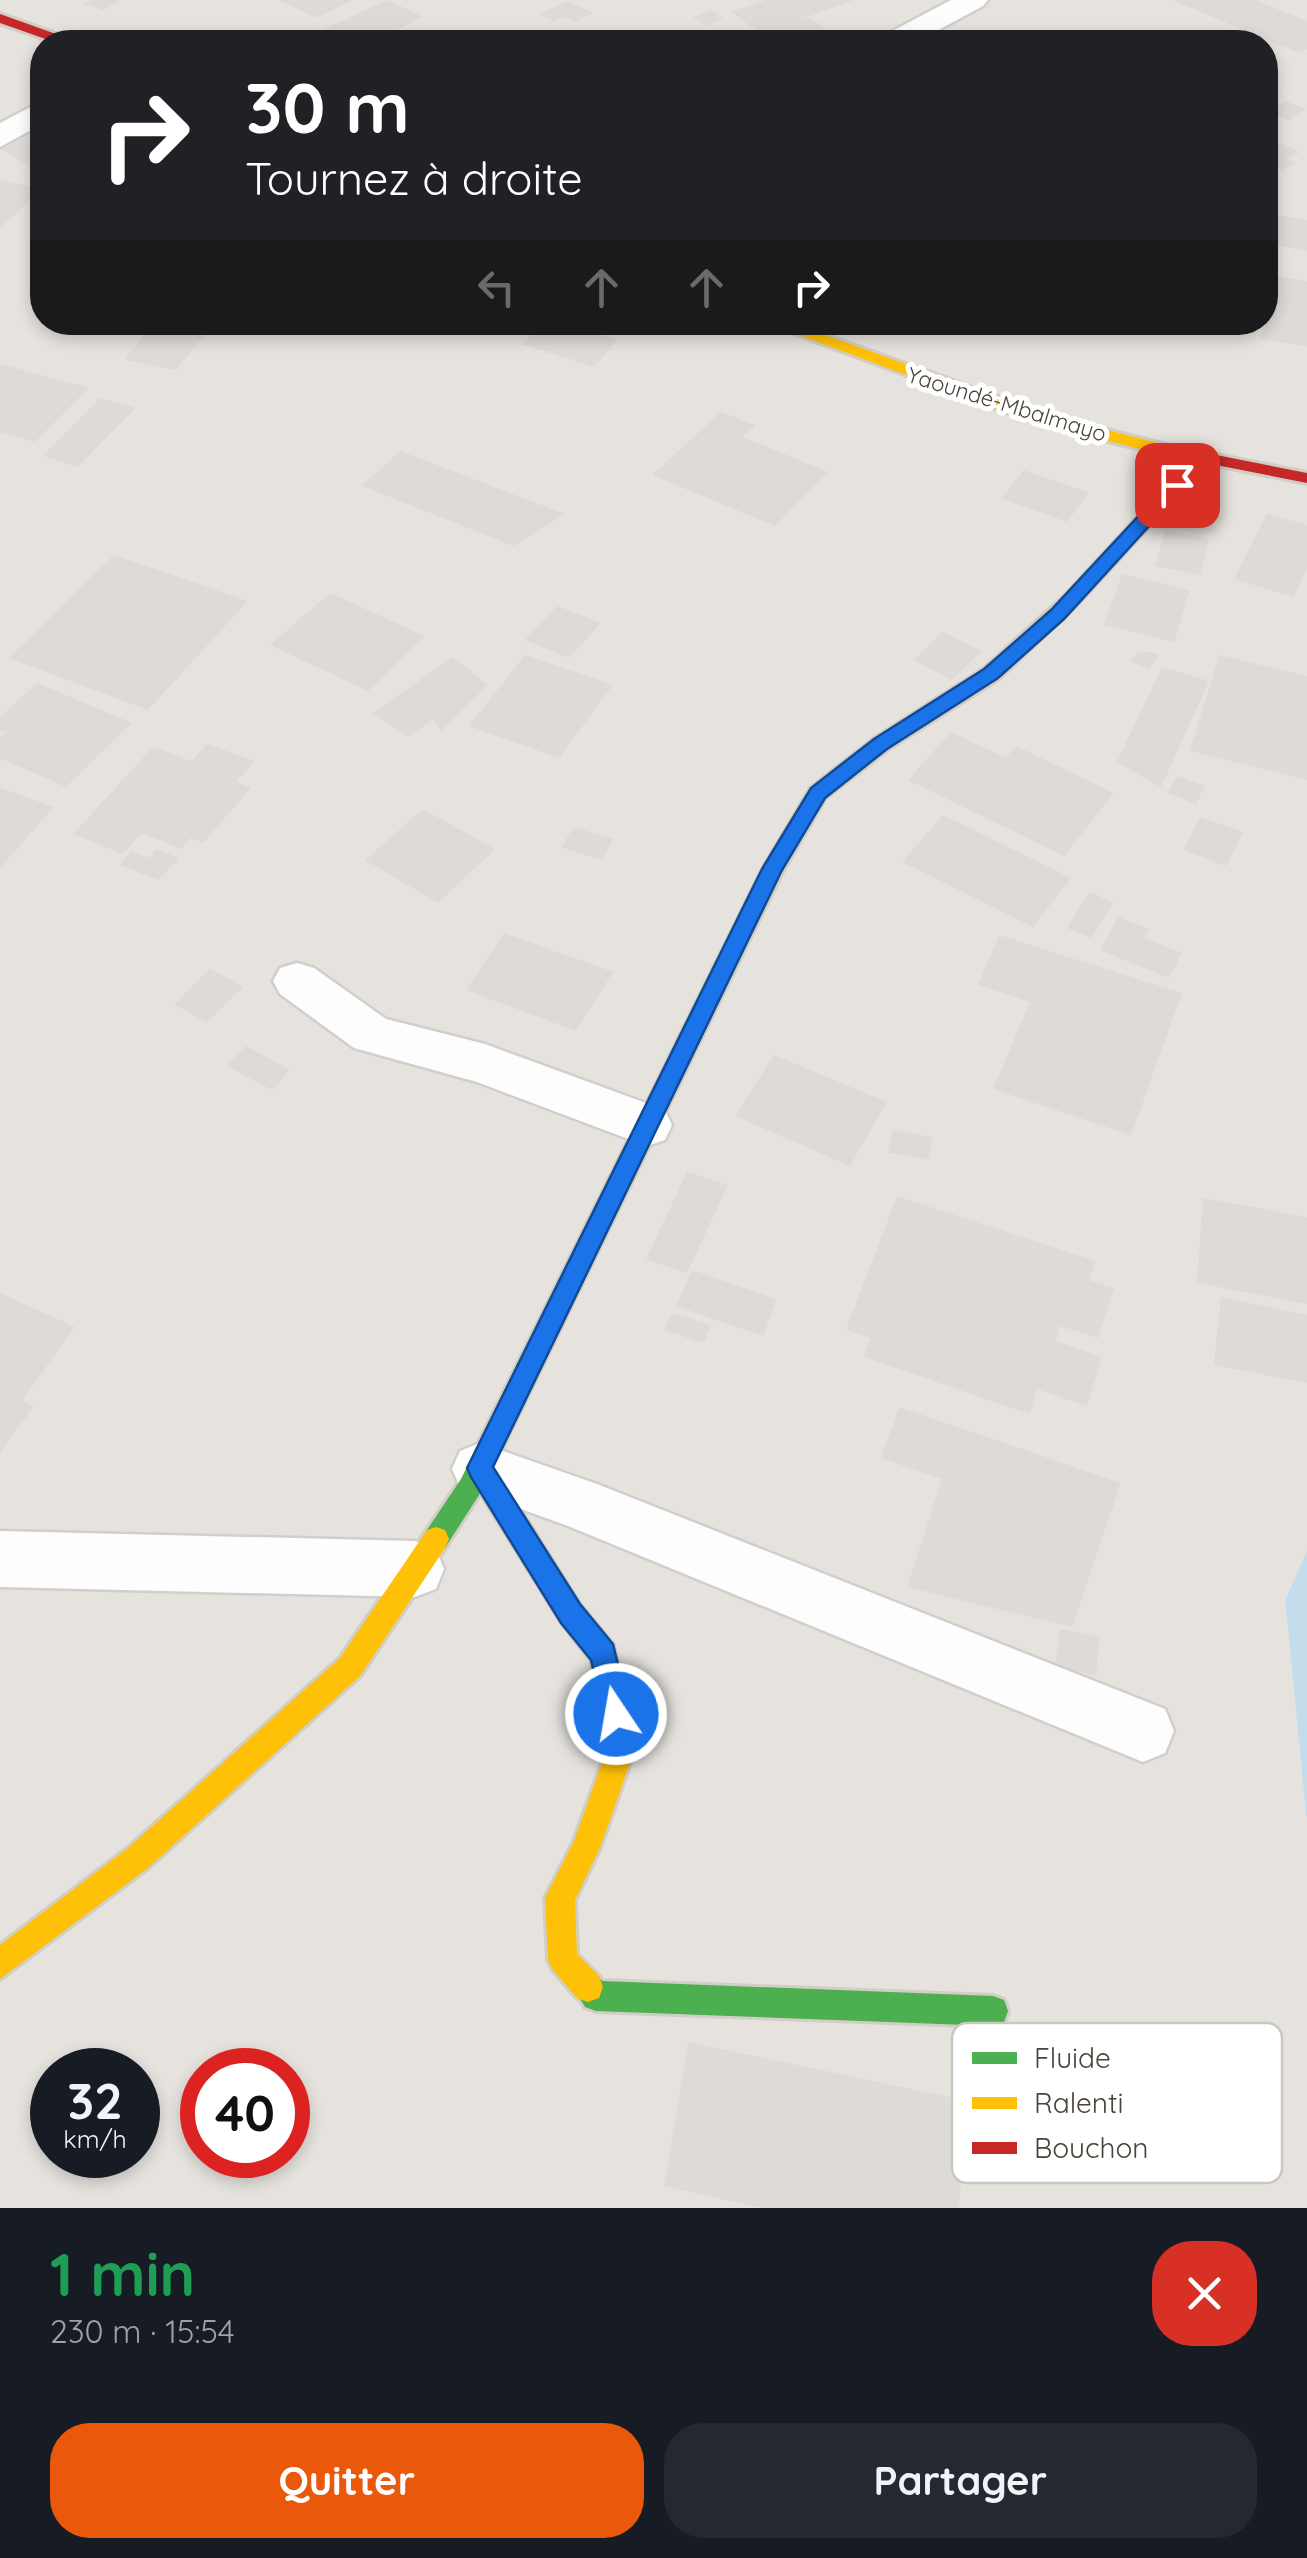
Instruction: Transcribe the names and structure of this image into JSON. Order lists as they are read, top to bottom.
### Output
{
  "streets": {
    "main road": ["Yaoundé-Mbalmayo"]
  },
  "legend": ["Fluide", "Ralenti", "Bouchon"],
  "page": {
    "turn": ["30 m", "Tournez à droite"],
    "speed": "32 km/h",
    "limit": "40",
    "heading": ["1 min", "230 m · 15:54"],
    "buttons": ["Quitter", "Partager"]
  }
}
